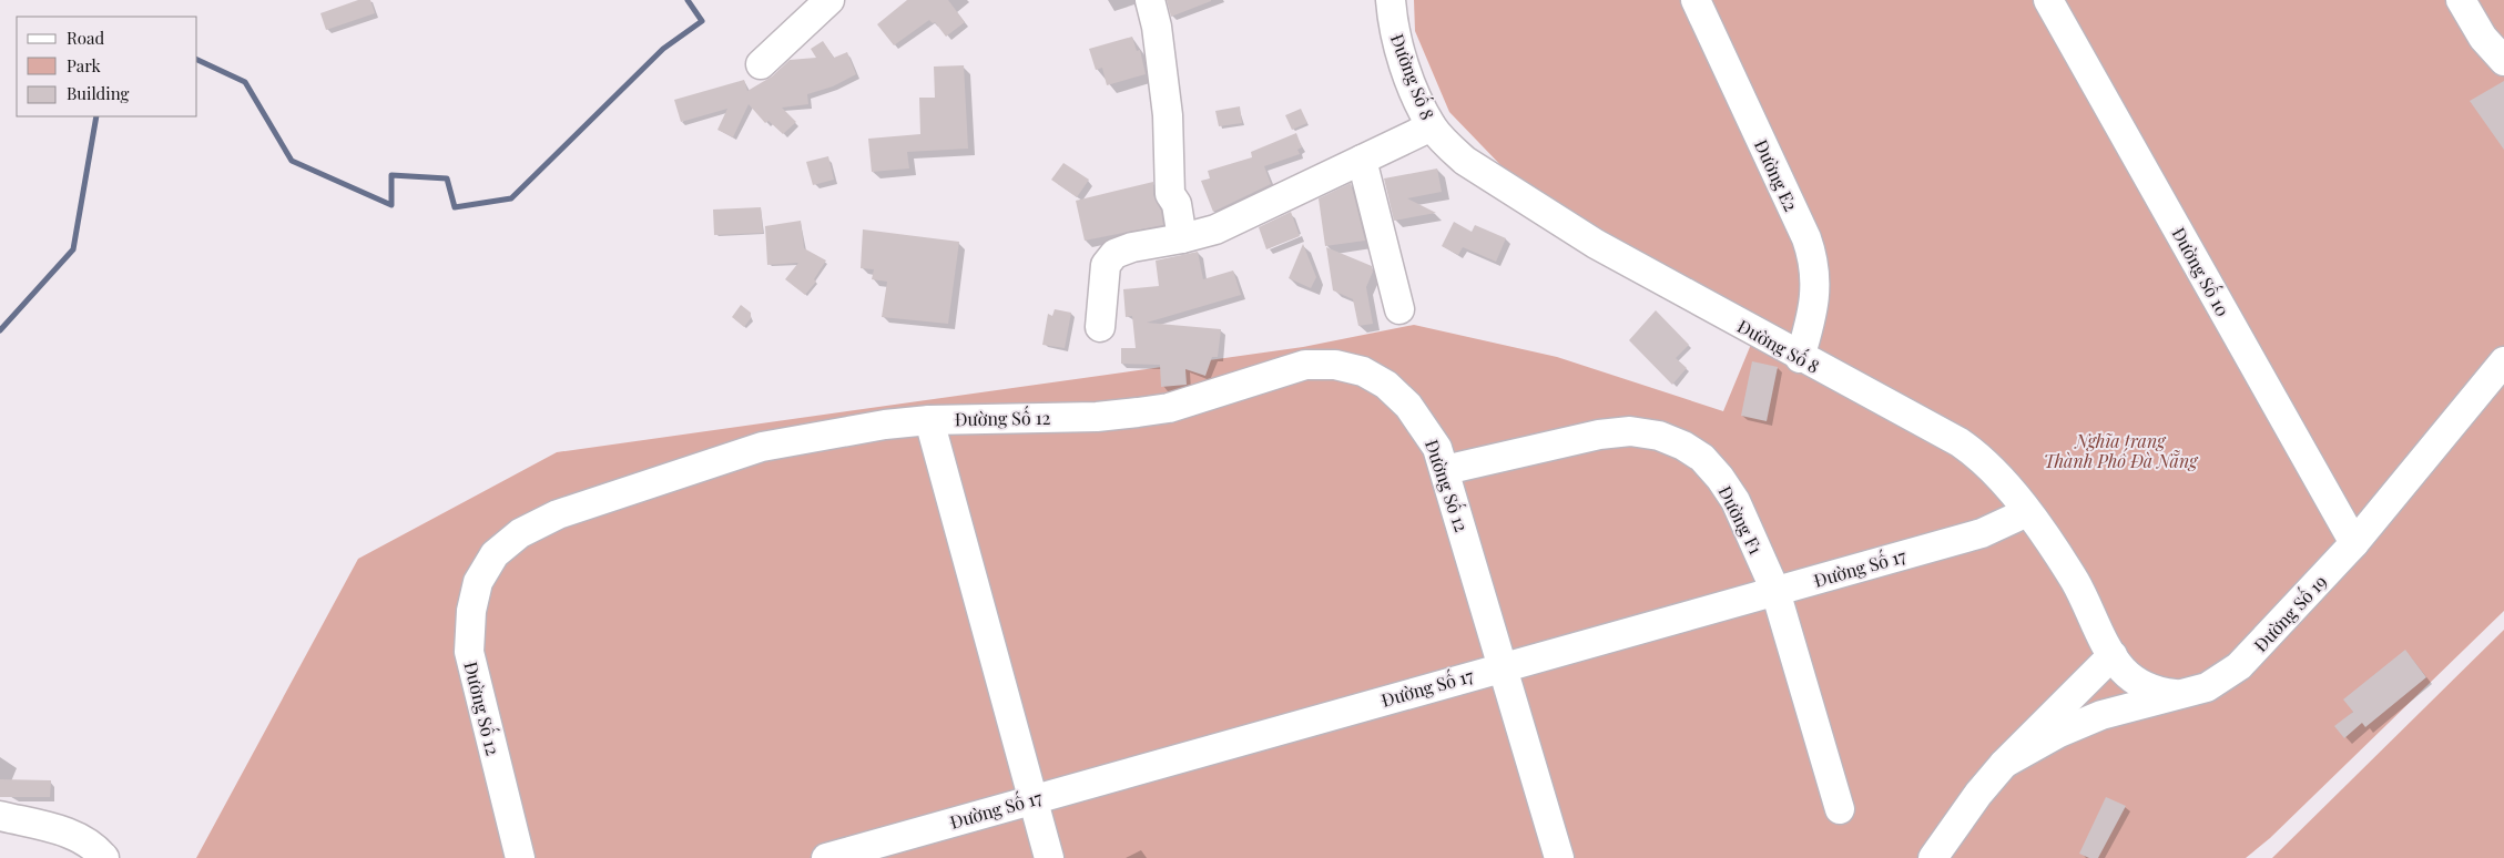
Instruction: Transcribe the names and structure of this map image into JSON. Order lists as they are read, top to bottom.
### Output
{
  "streets": {
    "street": [
      "Đường Số 8",
      "Đường E2",
      "Đường Số 10",
      "Đường Số 12",
      "Đường F1",
      "Đường Số 17",
      "Đường Số 19"
    ]
  },
  "crossings": [
    ["Đường Số 8", "Đường E2"],
    ["Đường Số 8", "Đường Số 17"],
    ["Đường Số 8", "Đường Số 19"],
    ["Đường Số 10", "Đường Số 19"],
    ["Đường Số 12", "Đường F1"],
    ["Đường Số 12", "Đường Số 17"],
    ["Đường F1", "Đường Số 17"]
  ],
  "parks": ["Nghĩa trang Thành Phố Đà Nẵng"],
  "legend": ["Road", "Park", "Building"]
}
